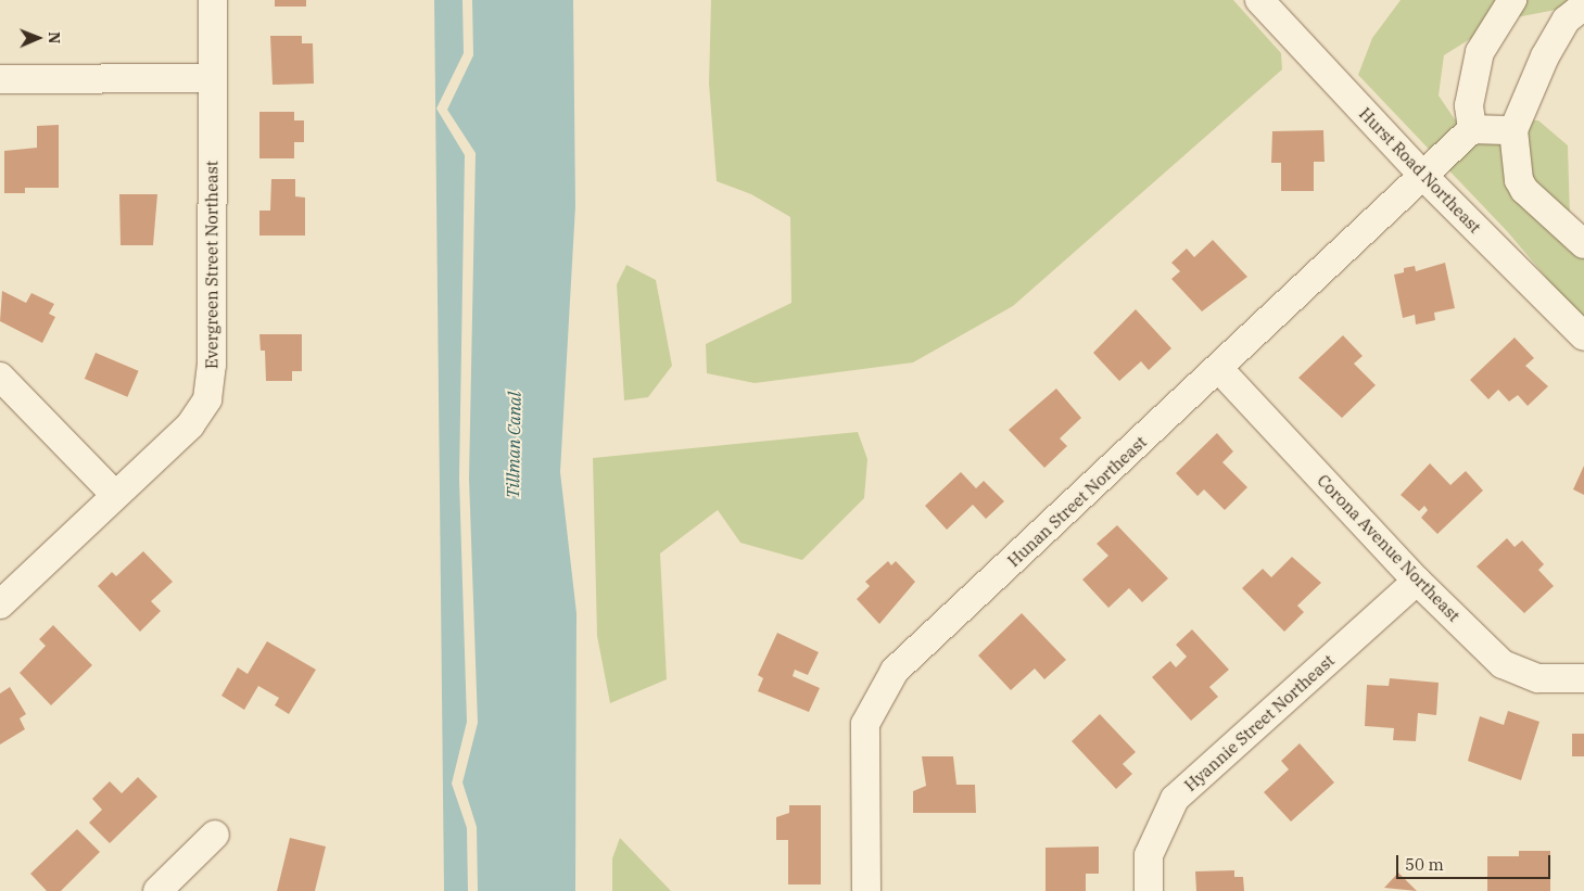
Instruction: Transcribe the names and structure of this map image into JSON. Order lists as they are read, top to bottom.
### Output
{
  "streets": {
    "street": [
      "Hurst Road Northeast",
      "Evergreen Street Northeast",
      "Hunan Street Northeast",
      "Corona Avenue Northeast",
      "Hyannie Street Northeast"
    ]
  },
  "crossings": [
    ["Hurst Road Northeast", "Hunan Street Northeast"],
    ["Hunan Street Northeast", "Corona Avenue Northeast"],
    ["Corona Avenue Northeast", "Hyannie Street Northeast"]
  ],
  "water": ["Tillman Canal"],
  "scale_bar": "50 m",
  "north": "right"
}
